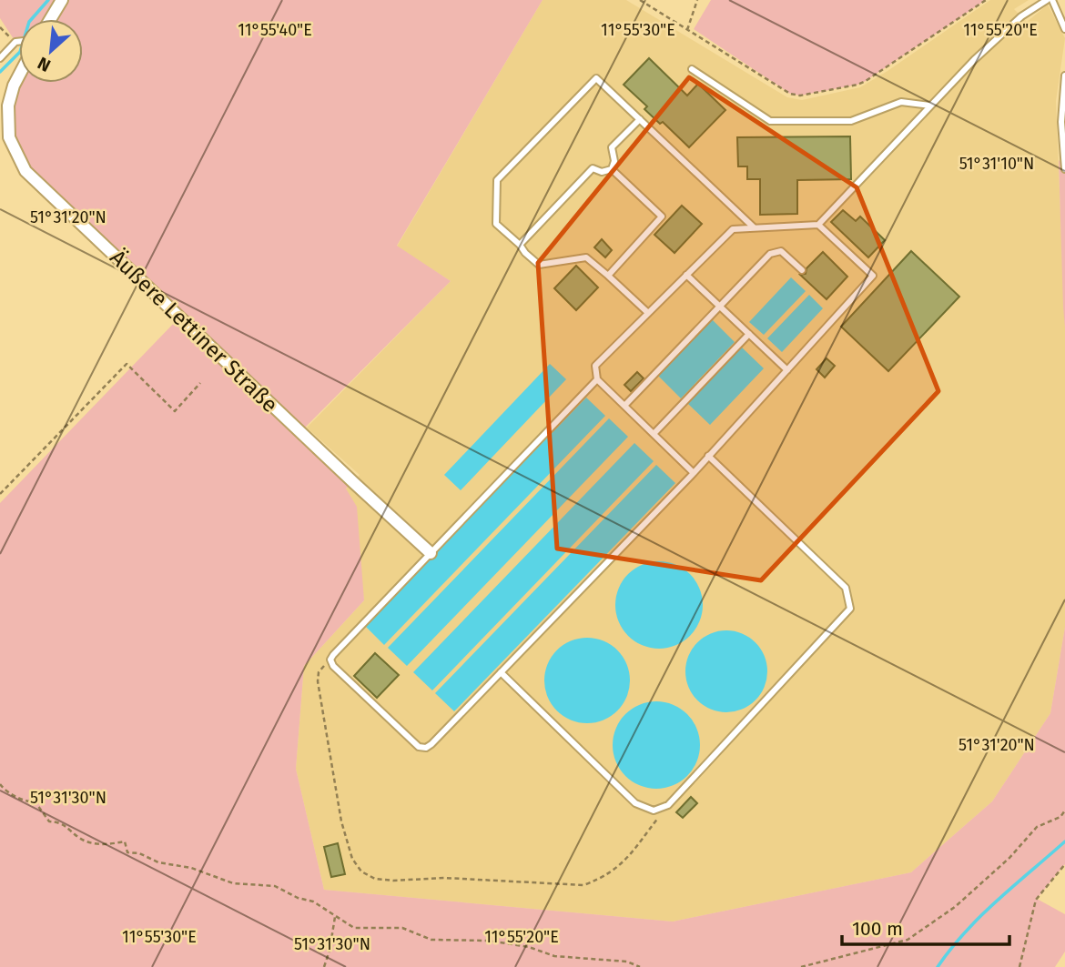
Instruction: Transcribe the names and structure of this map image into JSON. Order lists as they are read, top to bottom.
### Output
{
  "streets": {
    "street": ["Äußere Lettiner Straße"]
  },
  "scale_bar": "100 m",
  "north": "bottom left",
  "coordinates": [
    "11°55'40\"E",
    "11°55'30\"E",
    "11°55'20\"E",
    "51°31'10\"N",
    "51°31'20\"N",
    "51°31'30\"N"
  ]
}
